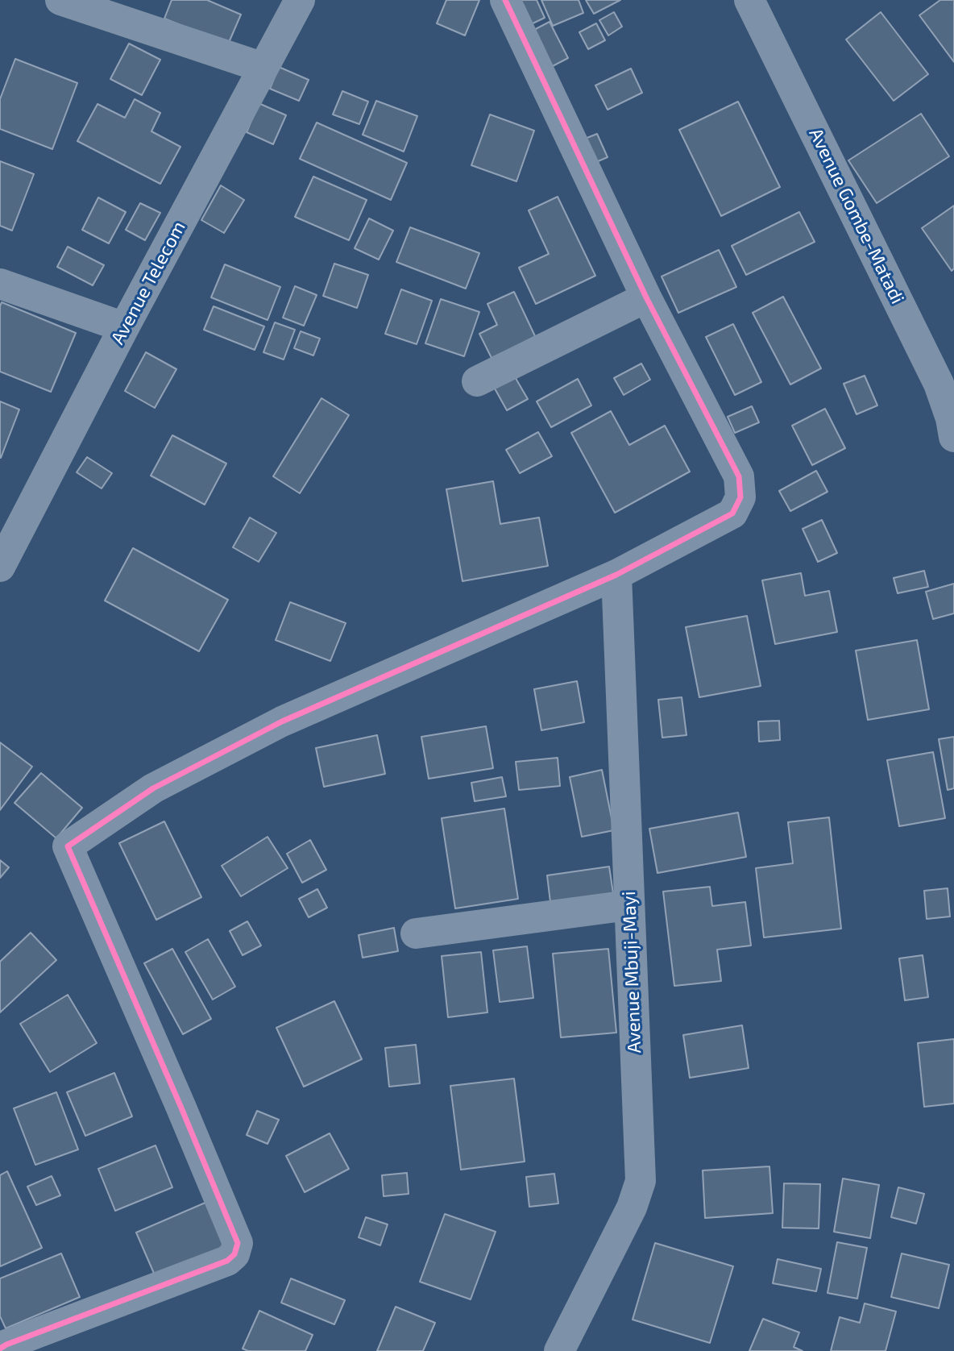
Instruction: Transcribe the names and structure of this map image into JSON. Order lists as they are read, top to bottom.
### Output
{
  "streets": {
    "street": ["Avenue Gombe-Matadi", "Avenue Telecom", "Avenue Mbuji-Mayi"]
  }
}
